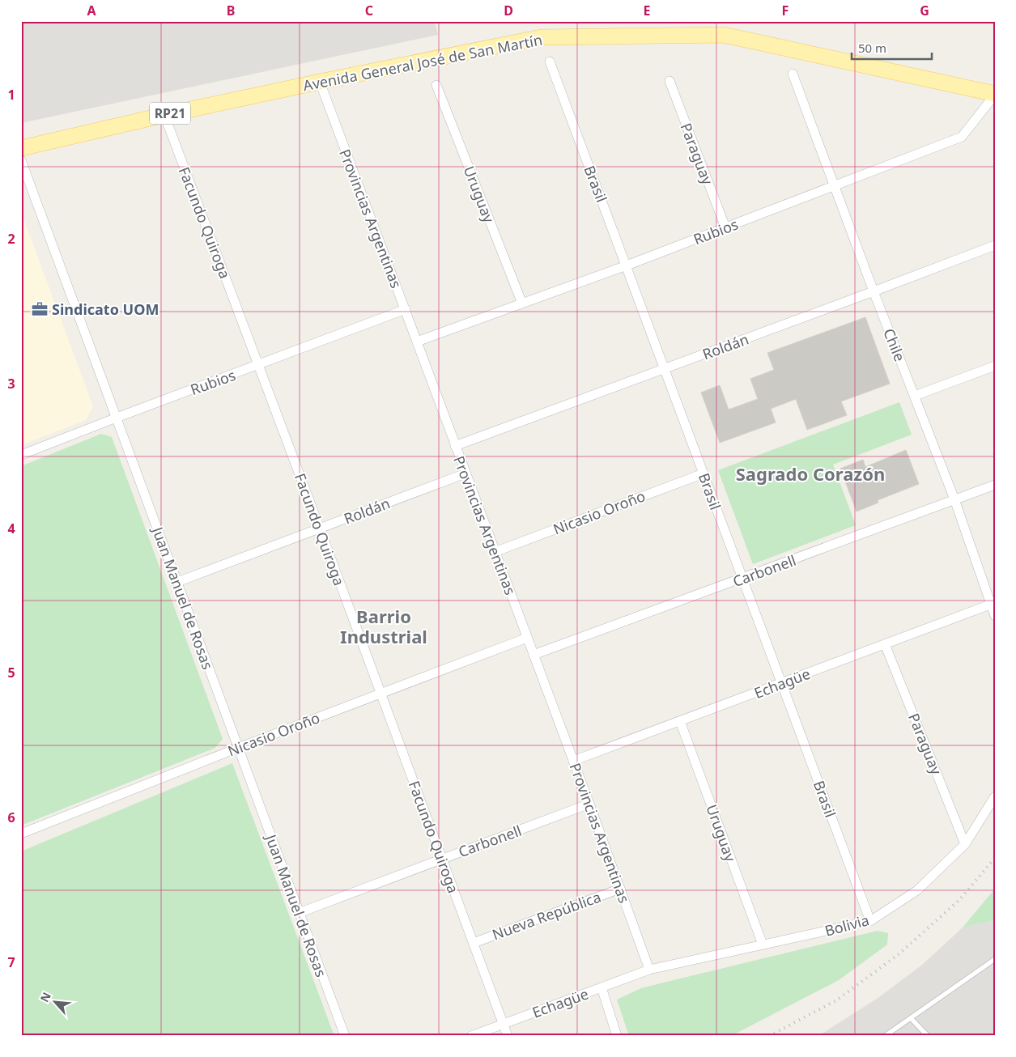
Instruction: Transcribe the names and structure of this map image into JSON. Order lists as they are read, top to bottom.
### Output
{
  "streets": {
    "main road": ["Avenida General José de San Martín", "RP21"],
    "street": [
      "Paraguay",
      "Brasil",
      "Uruguay",
      "Provincias Argentinas",
      "Facundo Quiroga",
      "Rubios",
      "Chile",
      "Roldán",
      "Nicasio Oroño",
      "Carbonell",
      "Juan Manuel de Rosas",
      "Echagüe",
      "Nueva República",
      "Bolivia"
    ]
  },
  "crossings": [
    ["Avenida General José de San Martín", "Provincias Argentinas"],
    ["Avenida General José de San Martín", "Facundo Quiroga"],
    ["Avenida General José de San Martín", "Rubios"],
    ["Paraguay", "Rubios"],
    ["Paraguay", "Echagüe"],
    ["Paraguay", "Bolivia"],
    ["Brasil", "Rubios"],
    ["Brasil", "Roldán"],
    ["Brasil", "Nicasio Oroño"],
    ["Brasil", "Carbonell"],
    ["Brasil", "Echagüe"],
    ["Brasil", "Bolivia"],
    ["Uruguay", "Rubios"],
    ["Uruguay", "Echagüe"],
    ["Uruguay", "Bolivia"],
    ["Provincias Argentinas", "Rubios"],
    ["Provincias Argentinas", "Roldán"],
    ["Provincias Argentinas", "Nicasio Oroño"],
    ["Provincias Argentinas", "Carbonell"],
    ["Provincias Argentinas", "Echagüe"],
    ["Provincias Argentinas", "Nueva República"],
    ["Provincias Argentinas", "Bolivia"],
    ["Facundo Quiroga", "Rubios"],
    ["Facundo Quiroga", "Roldán"],
    ["Facundo Quiroga", "Nicasio Oroño"],
    ["Facundo Quiroga", "Carbonell"],
    ["Facundo Quiroga", "Echagüe"],
    ["Facundo Quiroga", "Nueva República"],
    ["Rubios", "Chile"],
    ["Rubios", "Juan Manuel de Rosas"],
    ["Chile", "Roldán"],
    ["Chile", "Carbonell"],
    ["Chile", "Echagüe"],
    ["Roldán", "Juan Manuel de Rosas"],
    ["Nicasio Oroño", "Juan Manuel de Rosas"],
    ["Carbonell", "Juan Manuel de Rosas"],
    ["Echagüe", "Bolivia"]
  ],
  "districts": ["Sagrado Corazón", "Barrio Industrial"],
  "places": {
    "office": ["Sindicato UOM"]
  },
  "scale_bar": "50 m",
  "north": "top left",
  "grid": {
    "columns": [
      "A",
      "B",
      "C",
      "D",
      "E",
      "F",
      "G"
    ],
    "rows": [
      "1",
      "2",
      "3",
      "4",
      "5",
      "6",
      "7"
    ]
  }
}
